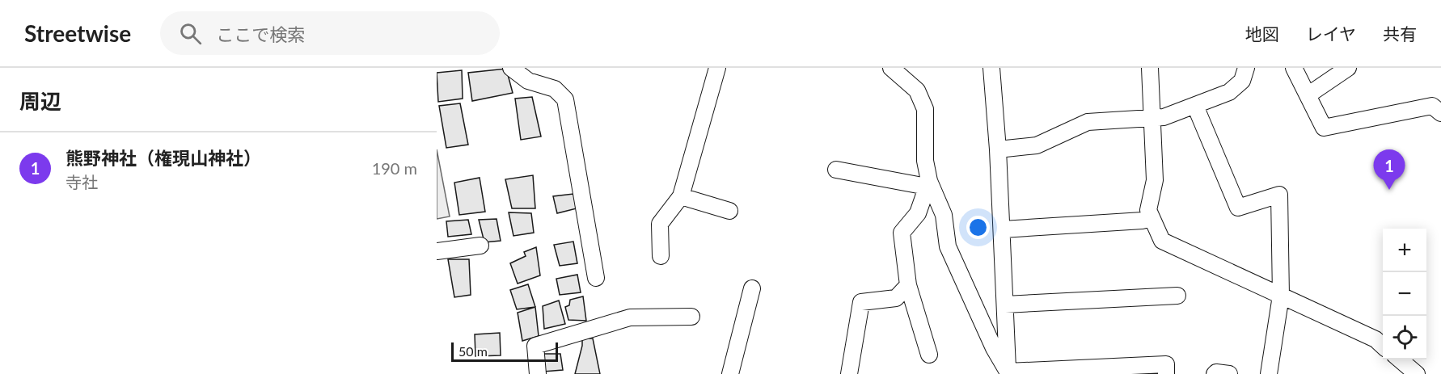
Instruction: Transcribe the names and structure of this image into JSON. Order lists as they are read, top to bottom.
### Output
{
  "scale_bar": "50 m",
  "page": {
    "header": "Streetwise",
    "search": "ここで検索",
    "nav": ["地図", "レイヤ", "共有"],
    "heading": "周辺",
    "list": [
      {
        "mark": "1",
        "name": "熊野神社（権現山神社）",
        "note": "寺社",
        "value": "190 m"
      }
    ],
    "pins": "1",
    "map_buttons": ["+", "−"],
    "scale": "50 m"
  }
}
